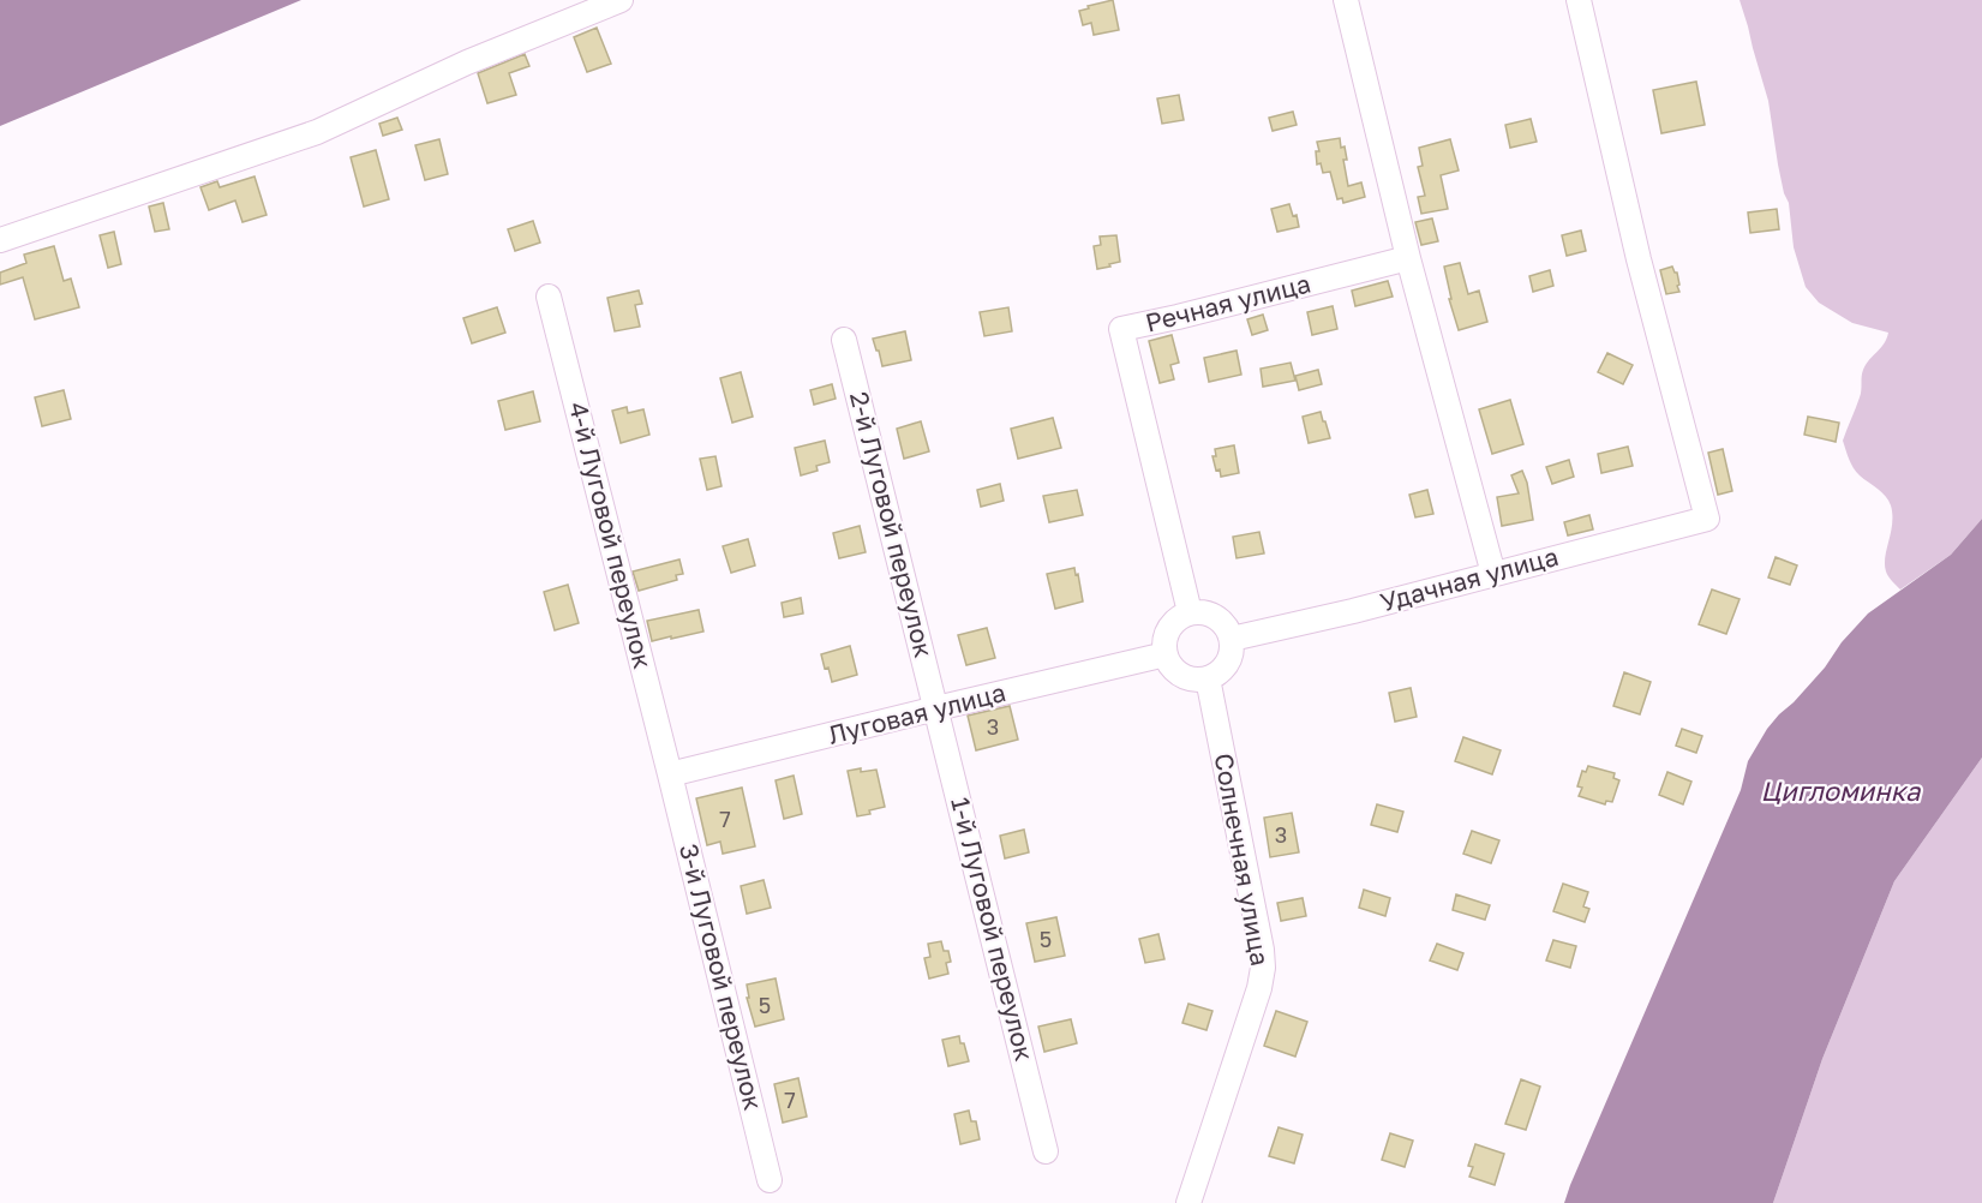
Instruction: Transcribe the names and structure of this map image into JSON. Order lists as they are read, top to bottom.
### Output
{
  "streets": {
    "street": [
      "Речная улица",
      "2-й Луговой переулок",
      "4-й Луговой переулок",
      "Удачная улица",
      "Луговая улица",
      "Солнечная улица",
      "1-й Луговой переулок",
      "3-й Луговой переулок"
    ]
  },
  "crossings": [
    ["Речная улица", "Удачная улица"],
    ["Речная улица", "Луговая улица"],
    ["Речная улица", "Солнечная улица"],
    ["2-й Луговой переулок", "Луговая улица"],
    ["2-й Луговой переулок", "1-й Луговой переулок"],
    ["4-й Луговой переулок", "Луговая улица"],
    ["4-й Луговой переулок", "3-й Луговой переулок"],
    ["Удачная улица", "Луговая улица"],
    ["Удачная улица", "Солнечная улица"],
    ["Луговая улица", "Солнечная улица"],
    ["Луговая улица", "1-й Луговой переулок"],
    ["Луговая улица", "3-й Луговой переулок"]
  ],
  "water": ["Цигломинка"],
  "house_numbers": [
    "3",
    "7",
    "3",
    "5",
    "5",
    "7"
  ]
}
